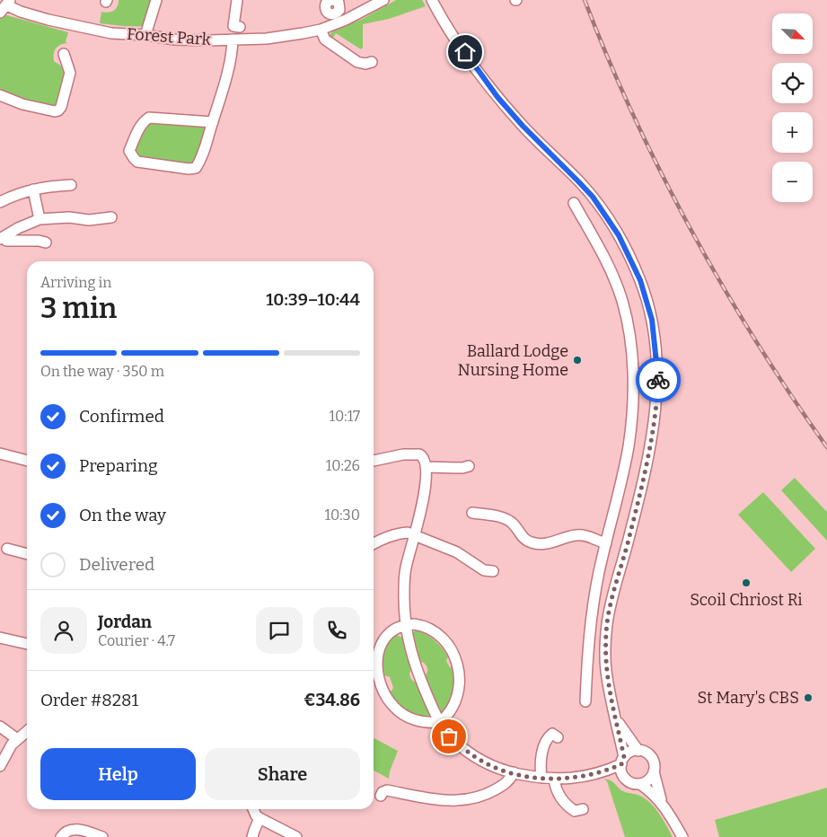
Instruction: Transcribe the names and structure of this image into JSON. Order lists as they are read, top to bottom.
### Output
{
  "streets": {
    "street": ["Forest Park"]
  },
  "places": ["Ballard Lodge Nursing Home", "Scoil Chriost Ri", "St Mary's CBS"],
  "north": "bottom right",
  "page": {
    "map_buttons": ["+", "−"],
    "heading": ["3 min", "Arriving in", "10:39–10:44"],
    "panel": [
      "Jordan",
      "Courier · 4.7",
      "Order #8281",
      "€34.86"
    ],
    "bar": "On the way · 350 m",
    "list": [
      ["Confirmed", "10:17"],
      ["Preparing", "10:26"],
      ["On the way", "10:30"],
      "Delivered"
    ],
    "buttons": ["Help", "Share"]
  }
}
